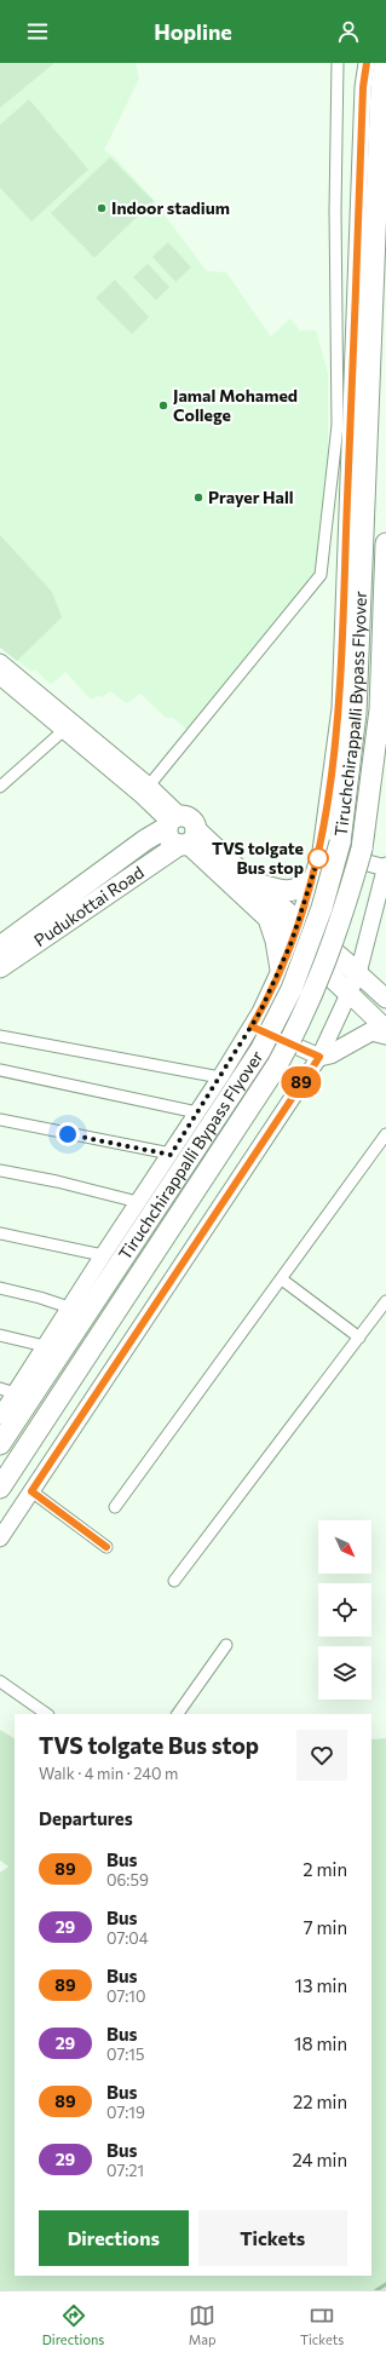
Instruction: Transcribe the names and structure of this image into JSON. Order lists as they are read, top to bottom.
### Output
{
  "streets": {
    "highway": ["Tiruchchirappalli Bypass Flyover", "Pudukottai Road"]
  },
  "places": [
    "Indoor stadium",
    "Jamal Mohamed College",
    "Prayer Hall",
    "TVS tolgate Bus stop"
  ],
  "lines": ["bus line 89"],
  "north": "bottom right",
  "page": {
    "header": "Hopline",
    "on_map": "89",
    "heading": [
      ["TVS tolgate Bus stop", "Walk · 4 min · 240 m"],
      "Departures"
    ],
    "list": [
      {
        "mark": "89",
        "name": "Bus",
        "note": "06:59",
        "value": "2 min"
      },
      {
        "mark": "29",
        "name": "Bus",
        "note": "07:04",
        "value": "7 min"
      },
      {
        "mark": "89",
        "name": "Bus",
        "note": "07:10",
        "value": "13 min"
      },
      {
        "mark": "29",
        "name": "Bus",
        "note": "07:15",
        "value": "18 min"
      },
      {
        "mark": "89",
        "name": "Bus",
        "note": "07:19",
        "value": "22 min"
      },
      {
        "mark": "29",
        "name": "Bus",
        "note": "07:21",
        "value": "24 min"
      }
    ],
    "buttons": ["Directions", "Tickets"],
    "tabs": ["Directions", "Map", "Tickets"]
  }
}
